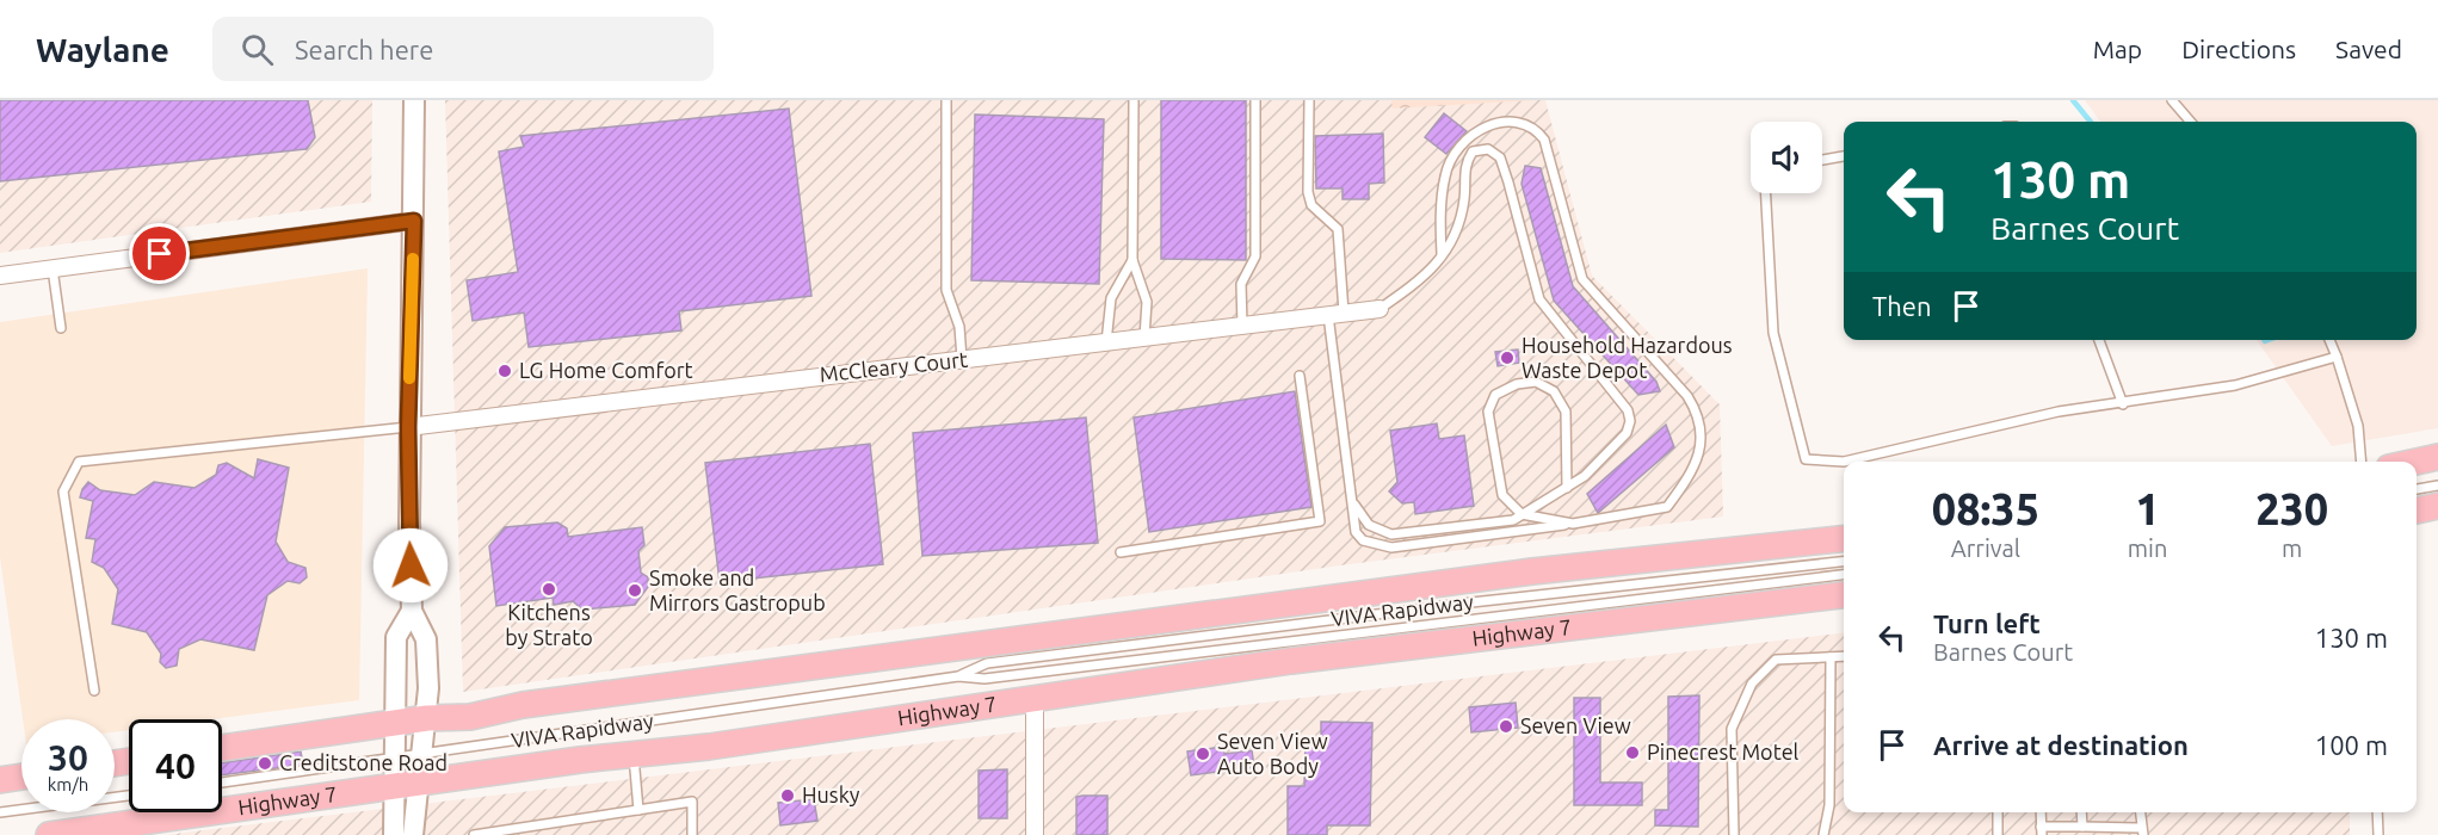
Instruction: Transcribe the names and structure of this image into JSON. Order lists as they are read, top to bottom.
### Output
{
  "streets": {
    "main road": ["Highway 7"],
    "street": ["McCleary Court"],
    "lane": ["VIVA Rapidway"]
  },
  "places": [
    "Household Hazardous Waste Depot",
    "LG Home Comfort",
    "Kitchens by Strato",
    "Smoke and Mirrors Gastropub",
    "Seven View",
    "Pinecrest Motel",
    "Seven View Auto Body",
    "Creditstone Road",
    "Husky"
  ],
  "page": {
    "header": "Waylane",
    "search": "Search here",
    "nav": ["Map", "Directions", "Saved"],
    "turn": ["130 m", "Barnes Court"],
    "then": "Then",
    "eta": [
      "08:35",
      "Arrival",
      "1",
      "min",
      "230",
      "m"
    ],
    "list": [
      {
        "name": "Turn left",
        "note": "Barnes Court",
        "value": "130 m"
      },
      {
        "name": "Arrive at destination",
        "value": "100 m"
      }
    ],
    "speed": "30 km/h",
    "limit": "40"
  }
}
